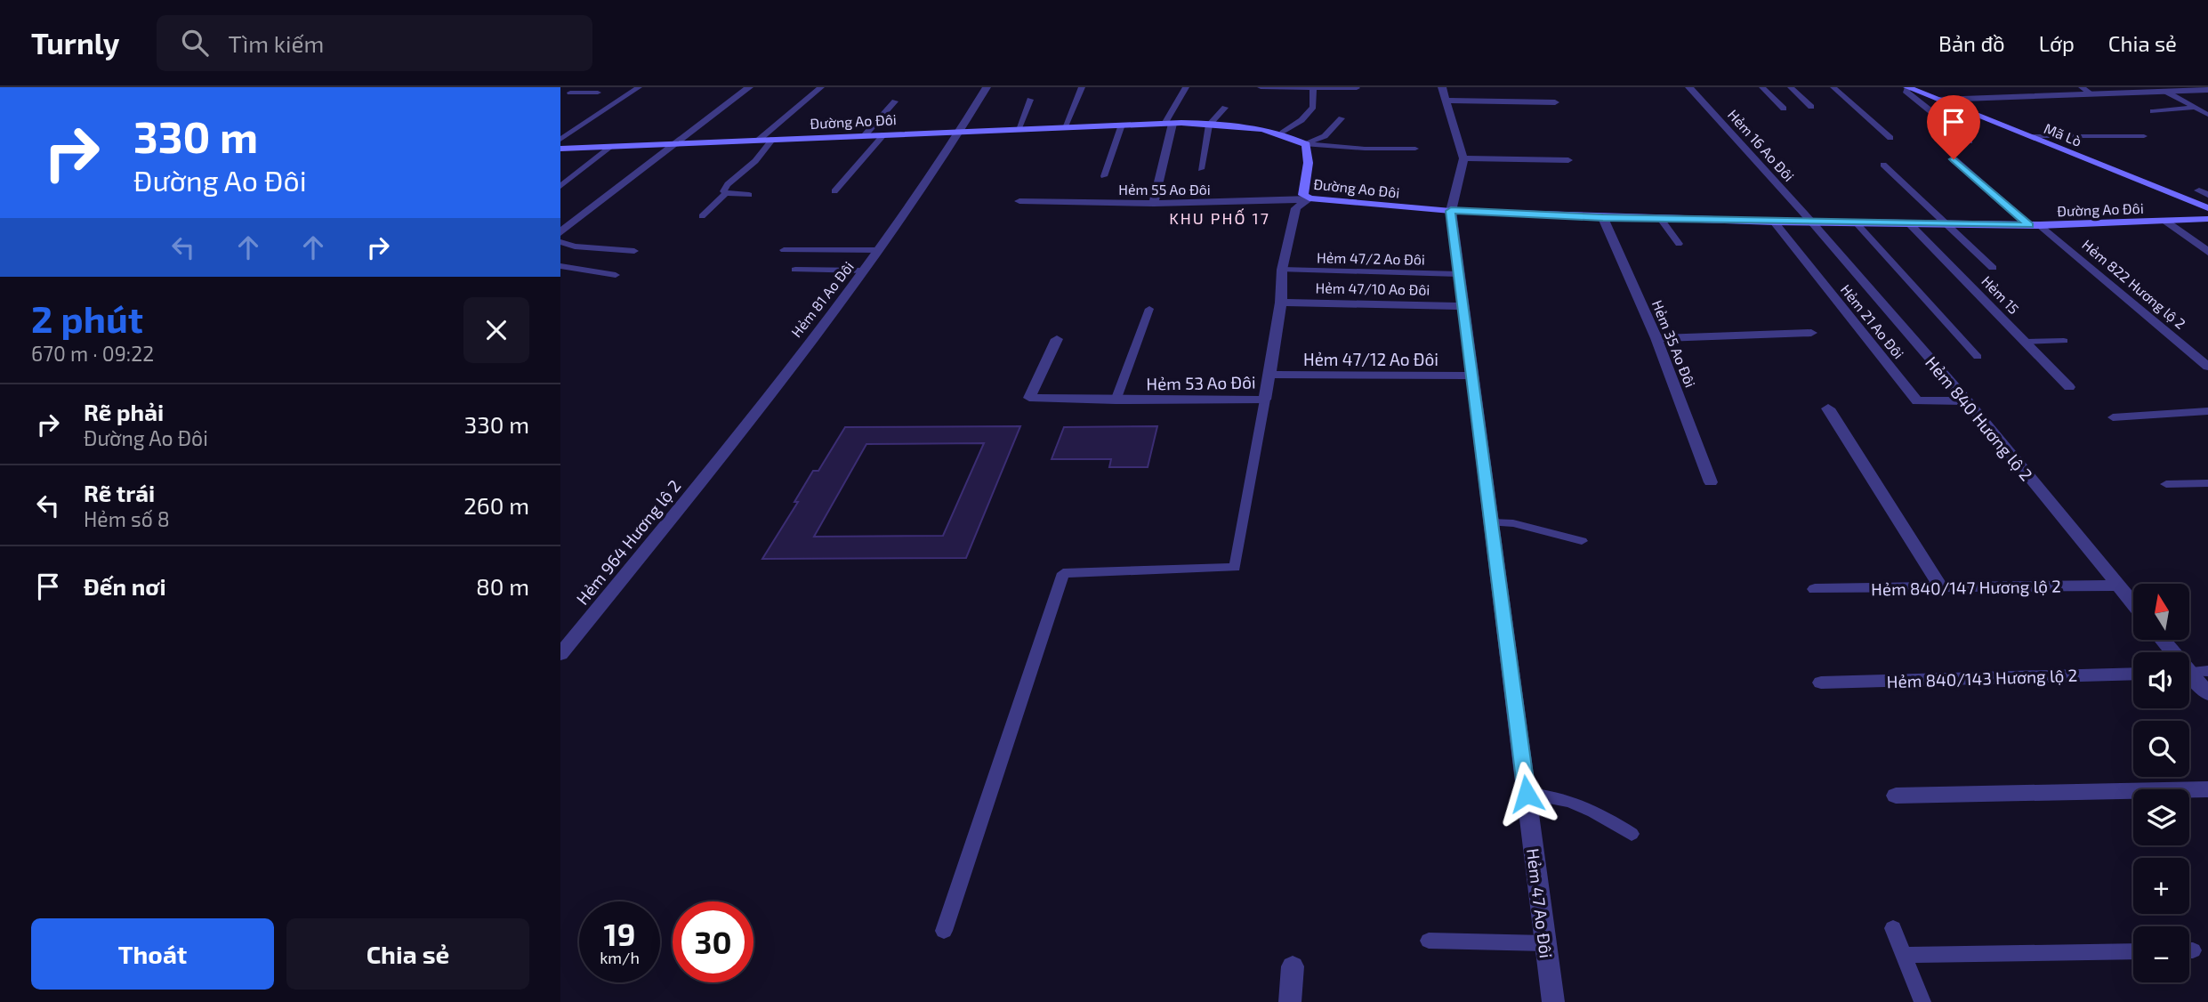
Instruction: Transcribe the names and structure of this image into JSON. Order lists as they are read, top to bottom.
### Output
{
  "streets": {
    "street": [
      "Đường Ao Đôi",
      "Mã Lò",
      "Hẻm 16 Ao Đôi",
      "Hẻm 55 Ao Đôi",
      "Hẻm 822 Hương lộ 2",
      "Hẻm 47/10 Ao Đôi",
      "Hẻm 15",
      "Hẻm 81 Ao Đôi",
      "Hẻm 21 Ao Đôi",
      "Hẻm 35 Ao Đôi",
      "Hẻm 47/12 Ao Đôi",
      "Hẻm 53 Ao Đôi",
      "Hẻm 840 Hương lộ 2",
      "Hẻm 964 Hương lộ 2",
      "Hẻm 840/147 Hương lộ 2",
      "Hẻm 840/143 Hương lộ 2",
      "Hẻm 47 Ao Đôi"
    ],
    "lane": ["Hẻm 47/2 Ao Đôi"]
  },
  "crossings": [
    ["Đường Ao Đôi", "Hẻm 16 Ao Đôi"],
    ["Đường Ao Đôi", "Hẻm 55 Ao Đôi"],
    ["Đường Ao Đôi", "Hẻm 822 Hương lộ 2"],
    ["Đường Ao Đôi", "Hẻm 15"],
    ["Đường Ao Đôi", "Hẻm 81 Ao Đôi"],
    ["Đường Ao Đôi", "Hẻm 21 Ao Đôi"],
    ["Đường Ao Đôi", "Hẻm 35 Ao Đôi"],
    ["Đường Ao Đôi", "Hẻm 53 Ao Đôi"],
    ["Đường Ao Đôi", "Hẻm 840 Hương lộ 2"],
    ["Đường Ao Đôi", "Hẻm 47 Ao Đôi"],
    ["Hẻm 16 Ao Đôi", "Hẻm 840 Hương lộ 2"],
    ["Hẻm 55 Ao Đôi", "Hẻm 53 Ao Đôi"],
    ["Hẻm 47/2 Ao Đôi", "Hẻm 53 Ao Đôi"],
    ["Hẻm 47/2 Ao Đôi", "Hẻm 47 Ao Đôi"],
    ["Hẻm 47/10 Ao Đôi", "Hẻm 53 Ao Đôi"],
    ["Hẻm 47/10 Ao Đôi", "Hẻm 47 Ao Đôi"],
    ["Hẻm 81 Ao Đôi", "Hẻm 964 Hương lộ 2"],
    ["Hẻm 21 Ao Đôi", "Hẻm 840 Hương lộ 2"],
    ["Hẻm 47/12 Ao Đôi", "Hẻm 53 Ao Đôi"],
    ["Hẻm 47/12 Ao Đôi", "Hẻm 47 Ao Đôi"],
    ["Hẻm 840 Hương lộ 2", "Hẻm 840/147 Hương lộ 2"]
  ],
  "districts": ["KHU PHỐ 17"],
  "north": "top",
  "page": {
    "header": "Turnly",
    "search": "Tìm kiếm",
    "nav": ["Bản đồ", "Lớp", "Chia sẻ"],
    "turn": ["330 m", "Đường Ao Đôi"],
    "heading": ["2 phút", "670 m · 09:22"],
    "list": [
      {
        "name": "Rẽ phải",
        "note": "Đường Ao Đôi",
        "value": "330 m"
      },
      {
        "name": "Rẽ trái",
        "note": "Hẻm số 8",
        "value": "260 m"
      },
      {
        "name": "Đến nơi",
        "value": "80 m"
      }
    ],
    "map_buttons": ["+", "−"],
    "speed": "19 km/h",
    "limit": "30",
    "buttons": ["Thoát", "Chia sẻ"]
  }
}
